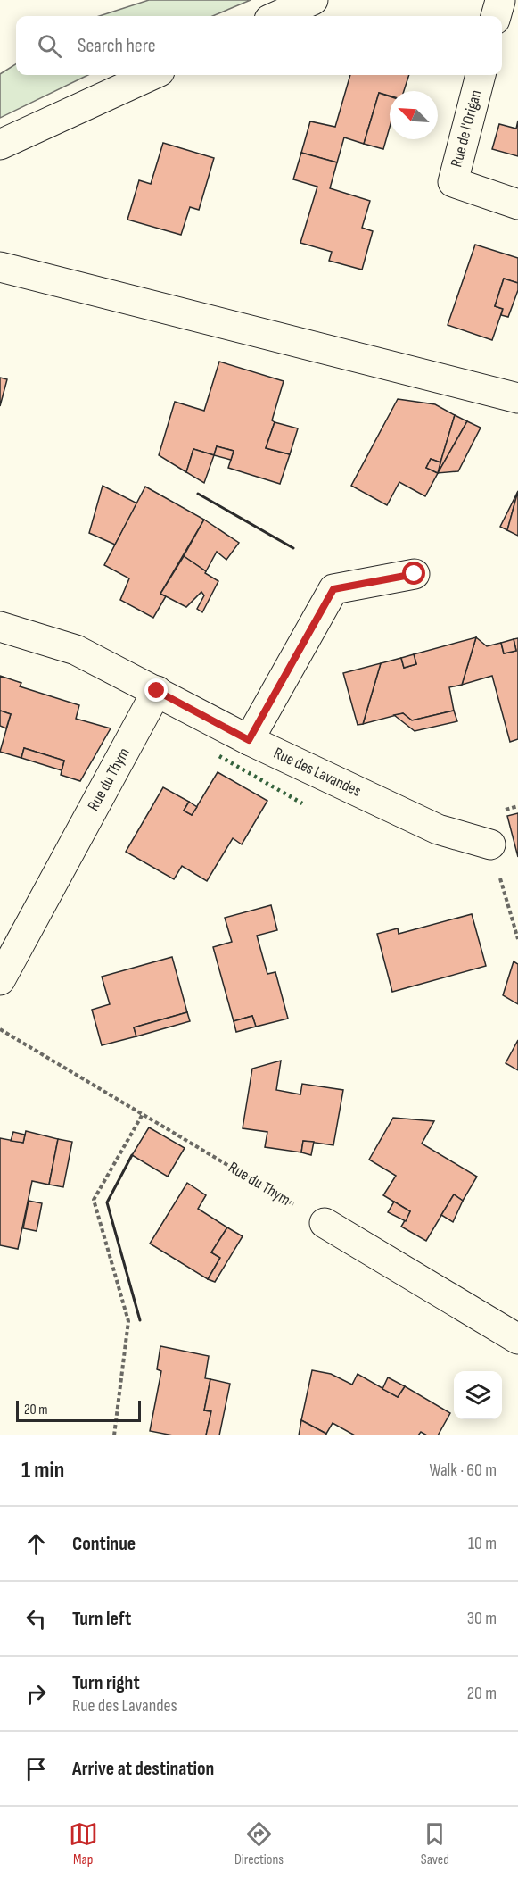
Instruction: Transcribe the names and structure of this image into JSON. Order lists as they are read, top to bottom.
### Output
{
  "streets": {
    "street": ["Rue de l'Origan", "Rue des Lavandes", "Rue du Thym"]
  },
  "crossings": [
    ["Rue des Lavandes", "Rue du Thym"]
  ],
  "scale_bar": "20 m",
  "north": "top left",
  "page": {
    "search": "Search here",
    "scale": "20 m",
    "heading": ["1 min", "Walk · 60 m"],
    "list": [
      ["Continue", "10 m"],
      ["Turn left", "30 m"],
      ["Turn right", "Rue des Lavandes", "20 m"],
      "Arrive at destination"
    ],
    "nav": ["Map", "Directions", "Saved"]
  }
}
